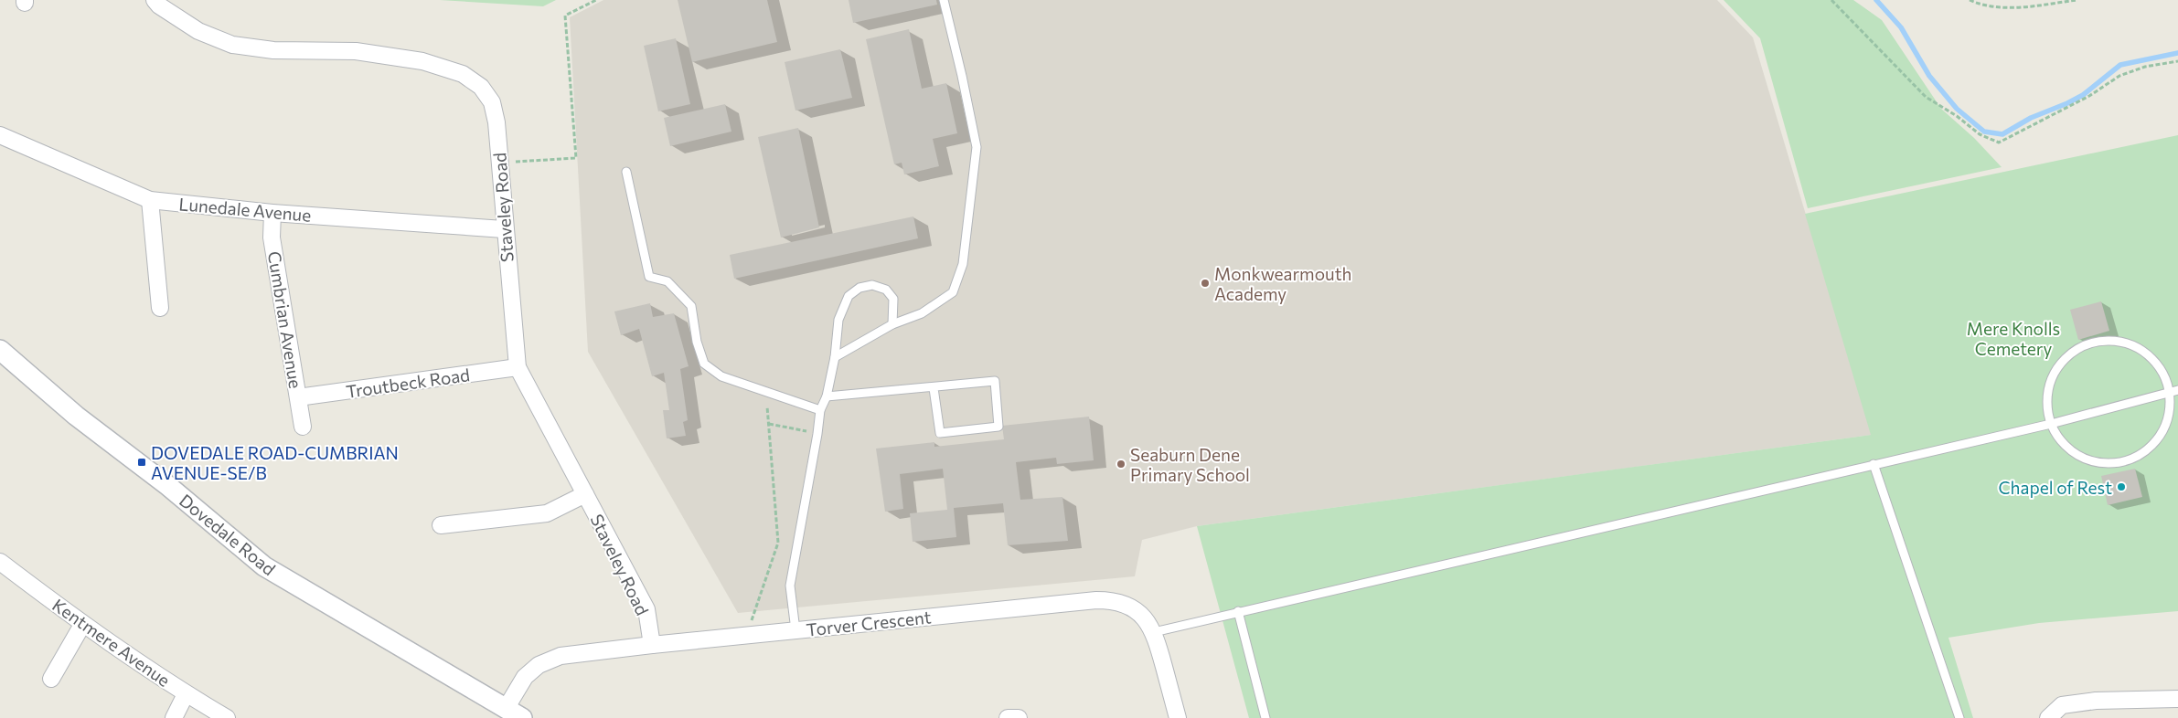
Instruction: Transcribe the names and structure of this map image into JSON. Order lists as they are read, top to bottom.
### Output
{
  "streets": {
    "street": [
      "Staveley Road",
      "Lunedale Avenue",
      "Cumbrian Avenue",
      "Troutbeck Road",
      "Dovedale Road",
      "Torver Crescent",
      "Kentmere Avenue"
    ]
  },
  "crossings": [
    ["Staveley Road", "Lunedale Avenue"],
    ["Staveley Road", "Troutbeck Road"],
    ["Staveley Road", "Torver Crescent"],
    ["Lunedale Avenue", "Cumbrian Avenue"],
    ["Cumbrian Avenue", "Troutbeck Road"],
    ["Dovedale Road", "Torver Crescent"]
  ],
  "parks": ["Mere Knolls Cemetery"],
  "places": {
    "other": ["Monkwearmouth Academy", "Seaburn Dene Primary School", "Chapel of Rest"],
    "transit": ["DOVEDALE ROAD-CUMBRIAN AVENUE-SE/B"]
  }
}
